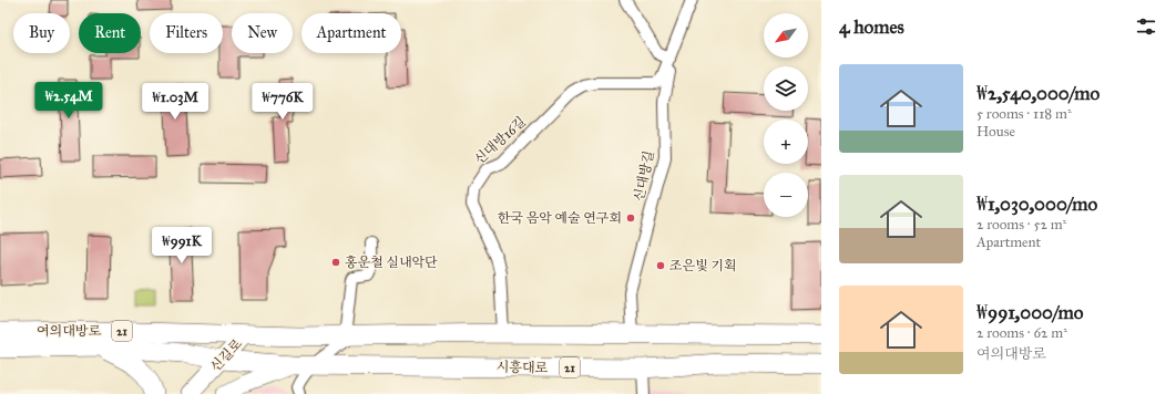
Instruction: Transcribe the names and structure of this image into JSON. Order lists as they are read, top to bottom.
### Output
{
  "streets": {
    "main road": [
      "여의대방로",
      "21",
      "신길로",
      "시흥대로"
    ],
    "street": ["신대방16길", "신대방길"]
  },
  "crossings": [
    ["신대방16길", "신대방길"],
    ["여의대방로", "신길로"],
    ["여의대방로", "시흥대로"],
    ["신길로", "시흥대로"]
  ],
  "places": ["한국 음악 예술 연구회", "홍운철 실내악단", "조은빛 기획"],
  "north": "bottom left",
  "page": {
    "heading": "4 homes",
    "map_buttons": ["+", "−"],
    "chip": [
      "Buy",
      "Rent",
      "Filters",
      "New",
      "Apartment"
    ],
    "list": [
      {
        "name": "₩2,540,000/mo",
        "note": "5 rooms · 118 m² · House"
      },
      {
        "name": "₩1,030,000/mo",
        "note": "2 rooms · 52 m² · Apartment"
      },
      {
        "name": "₩991,000/mo",
        "note": "2 rooms · 62 m² · 여의대방로"
      }
    ],
    "price": [
      "₩2.54M",
      "₩1.03M",
      "₩776K",
      "₩991K"
    ]
  }
}
